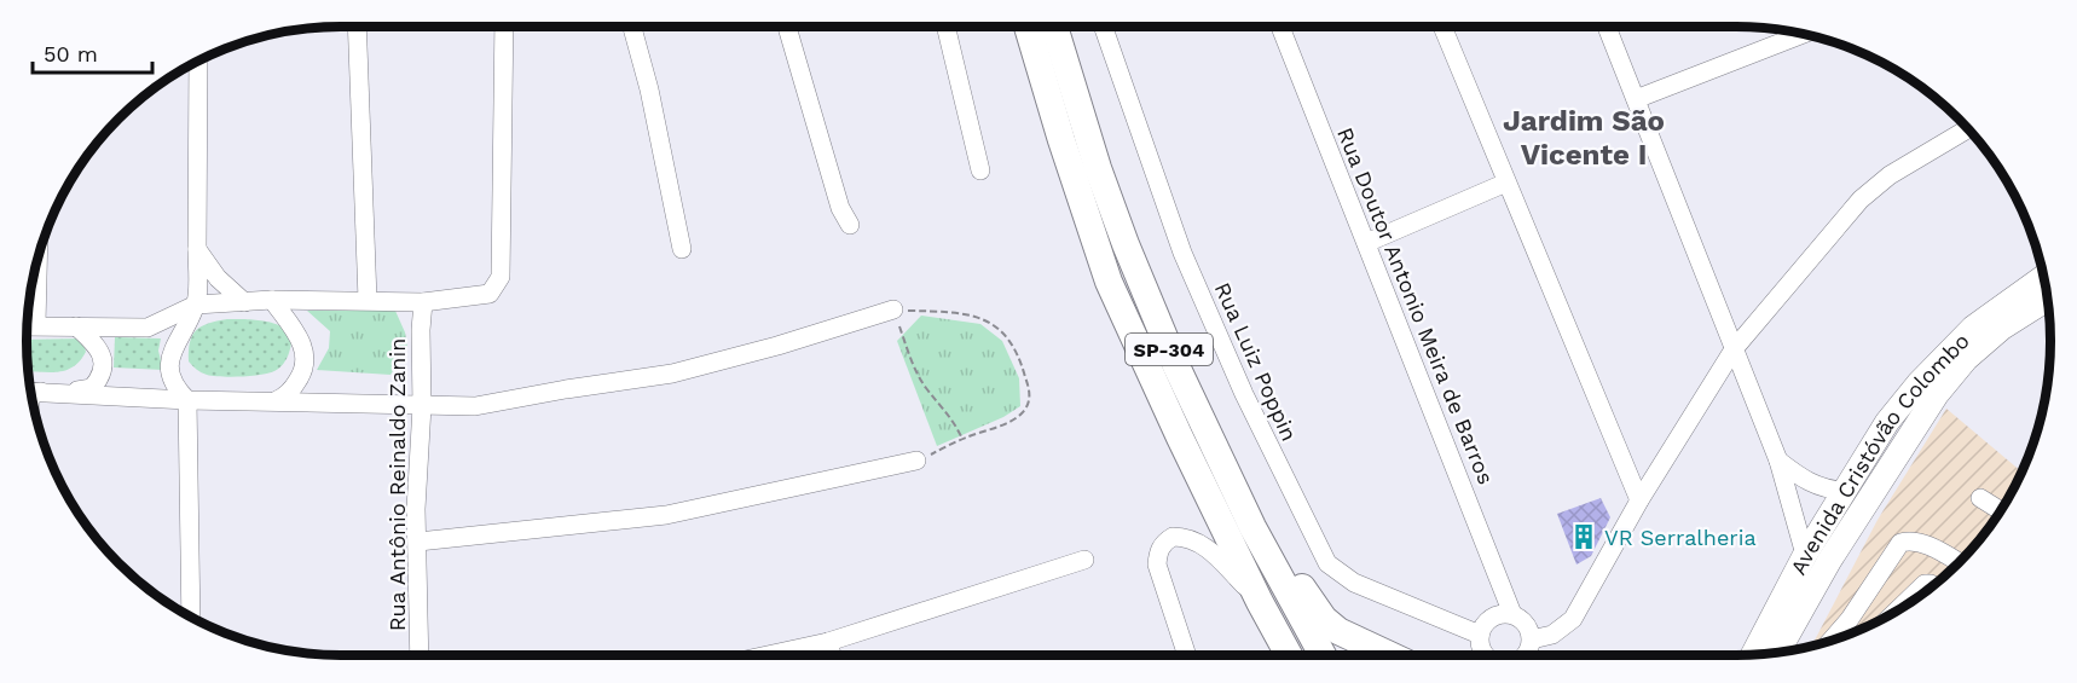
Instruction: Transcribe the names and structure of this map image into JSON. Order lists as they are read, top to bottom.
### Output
{
  "streets": {
    "highway": ["SP-304"],
    "main road": ["Avenida Cristóvão Colombo"],
    "street": ["Rua Doutor Antonio Meira de Barros", "Rua Luiz Poppin", "Rua Antônio Reinaldo Zanin"]
  },
  "districts": ["Jardim São Vicente I"],
  "places": {
    "building": ["VR Serralheria"]
  },
  "scale_bar": "50 m"
}
